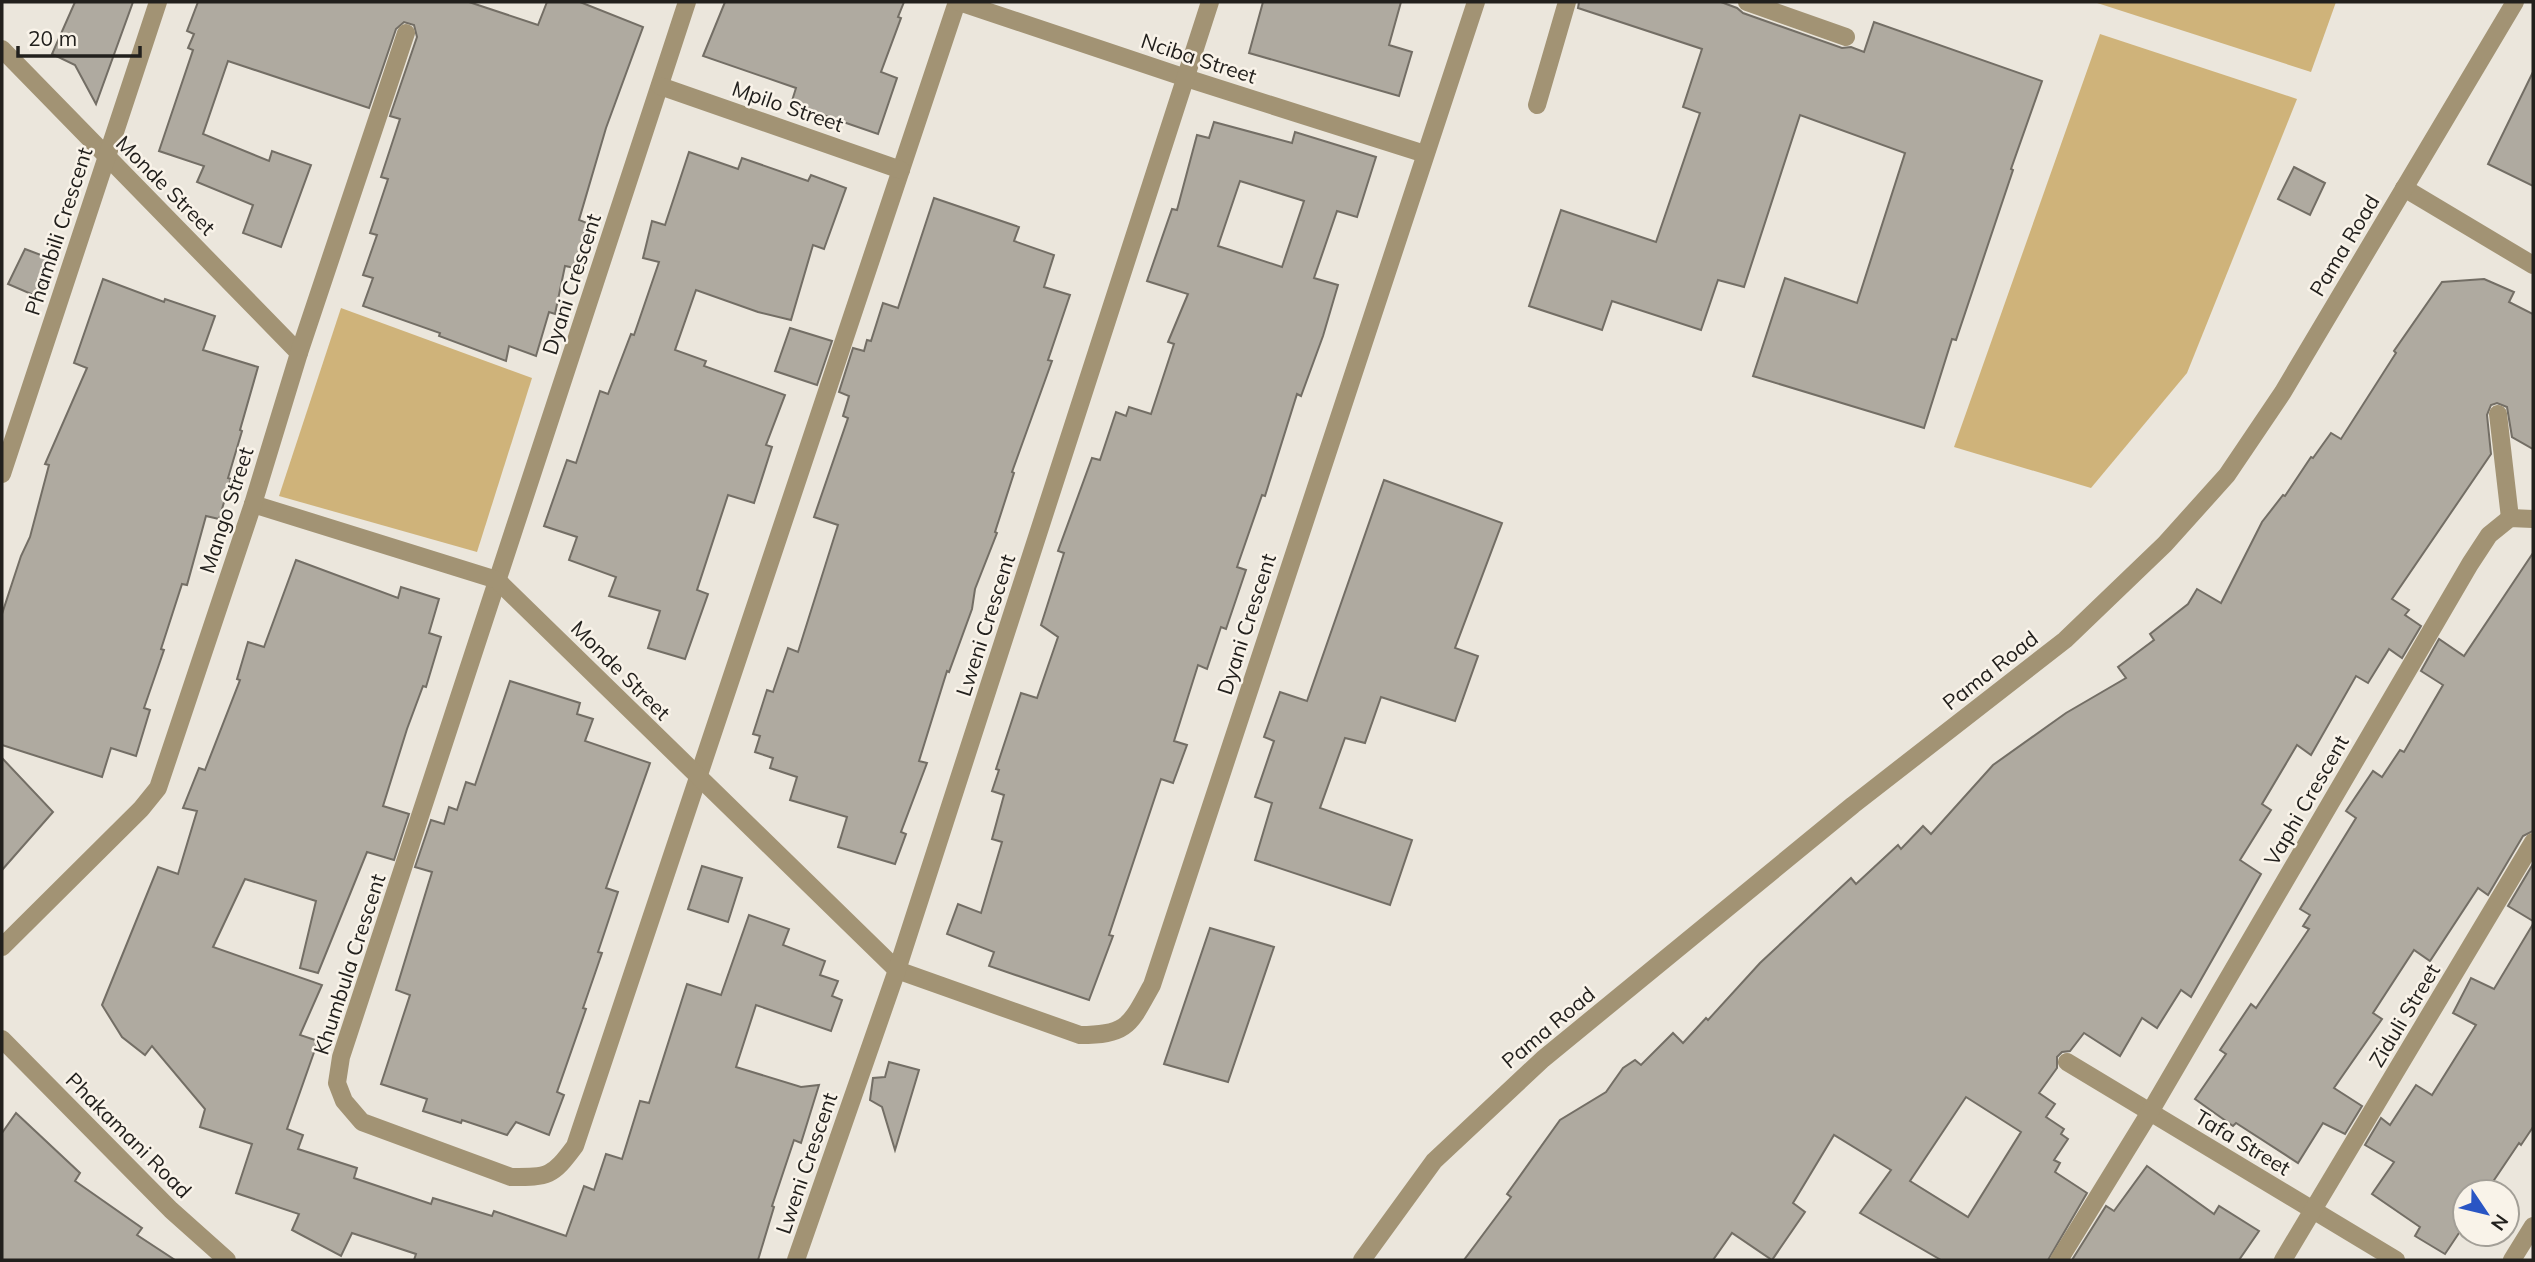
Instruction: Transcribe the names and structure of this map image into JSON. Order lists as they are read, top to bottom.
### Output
{
  "streets": {
    "street": [
      "Nciba Street",
      "Mpilo Street",
      "Monde Street",
      "Phambili Crescent",
      "Pama Road",
      "Dyani Crescent",
      "Mango Street",
      "Lweni Crescent",
      "Vaphi Crescent",
      "Khumbula Crescent",
      "Ziduli Street",
      "Phakamani Road",
      "Tafa Street"
    ]
  },
  "crossings": [
    ["Nciba Street", "Dyani Crescent"],
    ["Nciba Street", "Lweni Crescent"],
    ["Mpilo Street", "Dyani Crescent"],
    ["Monde Street", "Phambili Crescent"],
    ["Monde Street", "Dyani Crescent"],
    ["Monde Street", "Mango Street"],
    ["Monde Street", "Lweni Crescent"],
    ["Monde Street", "Khumbula Crescent"],
    ["Dyani Crescent", "Lweni Crescent"],
    ["Dyani Crescent", "Khumbula Crescent"],
    ["Vaphi Crescent", "Tafa Street"],
    ["Ziduli Street", "Tafa Street"]
  ],
  "scale_bar": "20 m",
  "north": "bottom right"
}
